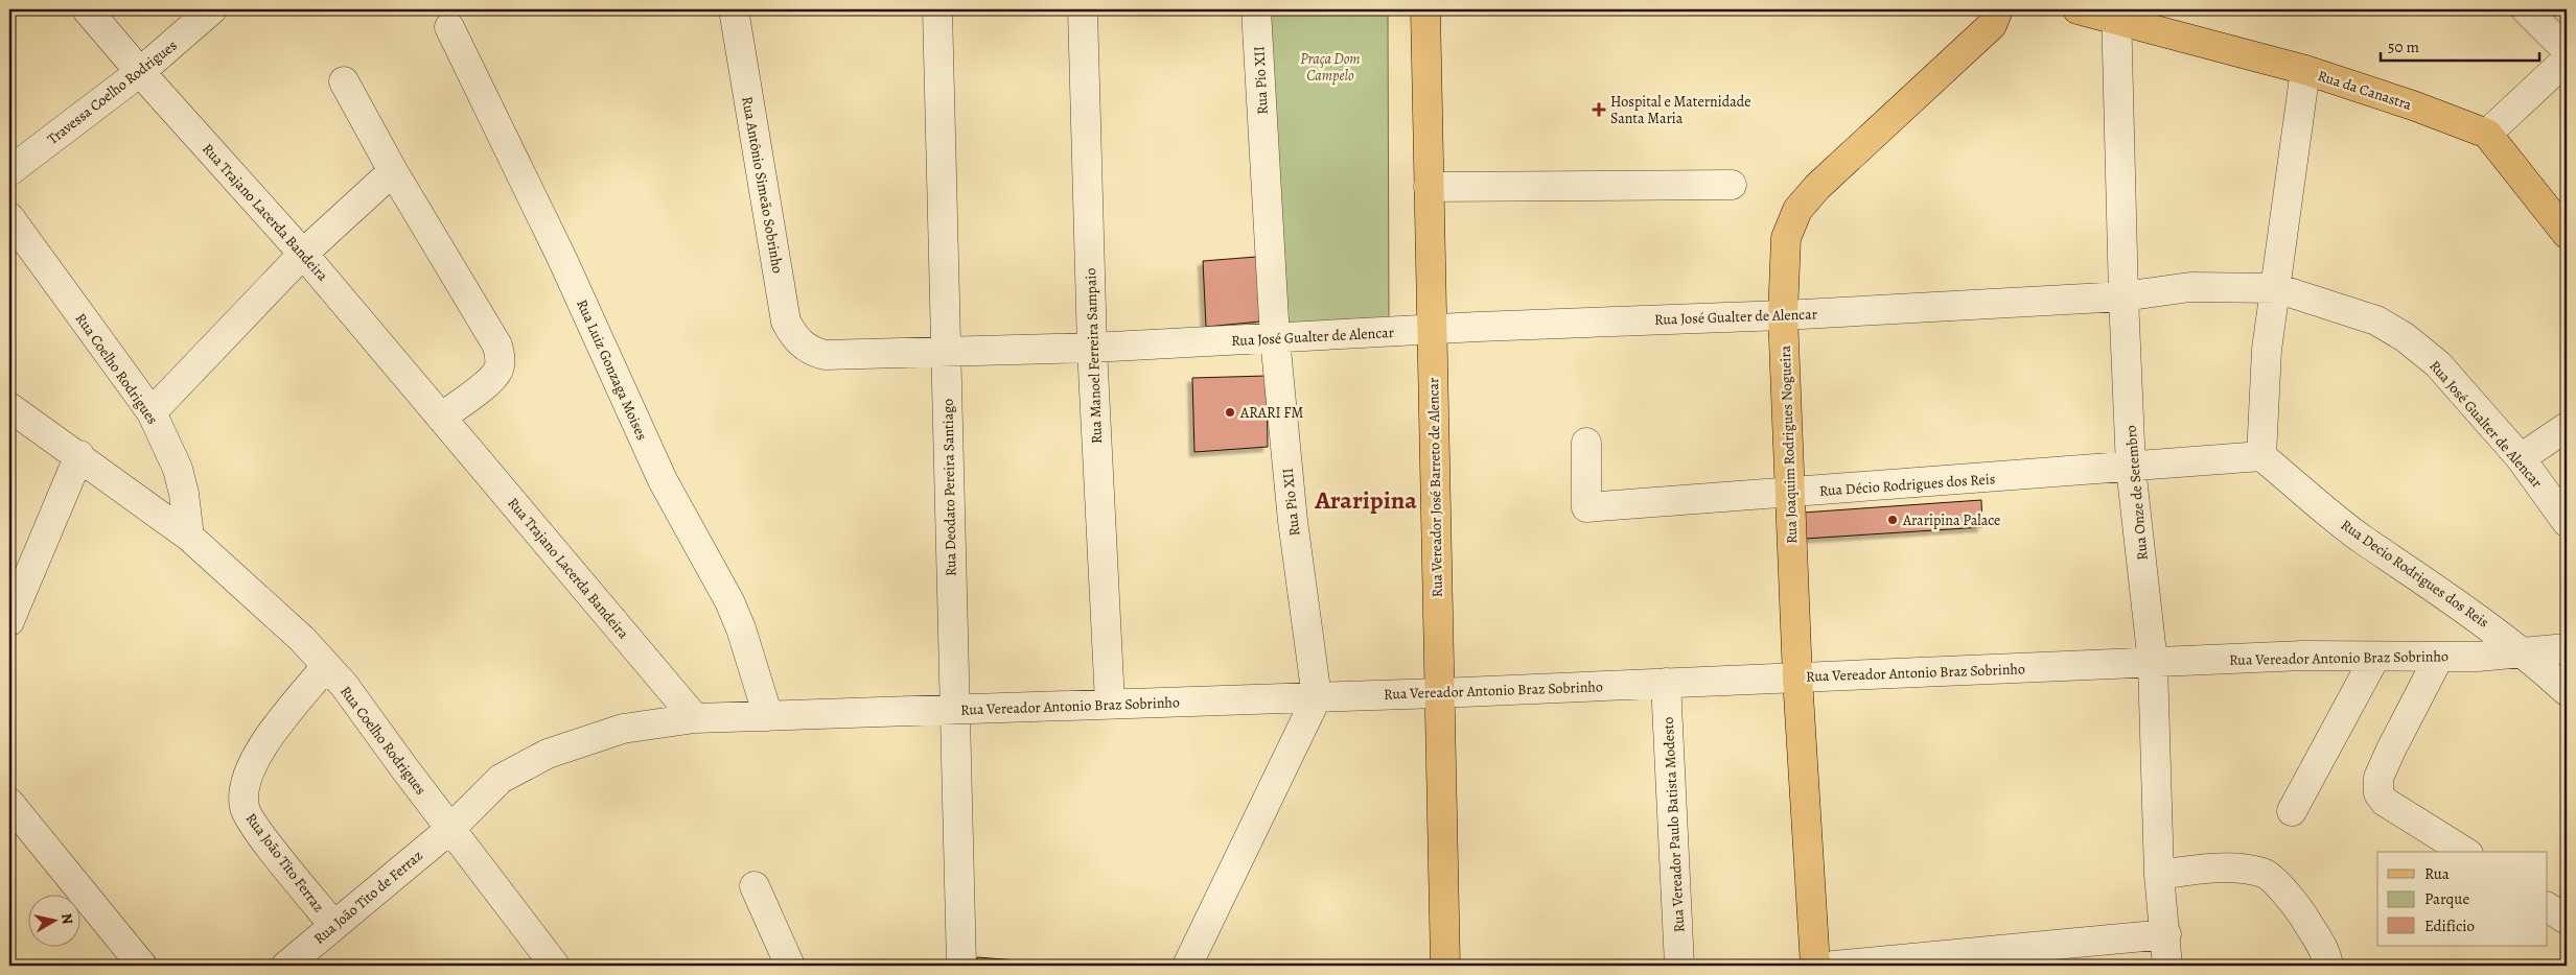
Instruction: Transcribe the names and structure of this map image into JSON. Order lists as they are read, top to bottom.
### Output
{
  "streets": {
    "main road": ["Rua da Canastra", "Rua Joaquim Rodrigues Nogueira", "Rua Vereador José Barreto de Alencar"],
    "street": [
      "Rua Pio XII",
      "Travessa Coelho Rodrigues",
      "Rua Antônio Simeão Sobrinho",
      "Rua Trajano Lacerda Bandeira",
      "Rua José Gualter de Alencar",
      "Rua Manoel Ferreira Sampaio",
      "Rua Coelho Rodrigues",
      "Rua Luiz Gonzaga Moises",
      "Rua Décio Rodrigues dos Reis",
      "Rua Deodato Pereira Santiago",
      "Rua Onze de Setembro",
      "Rua Decio Rodrigues dos Reis",
      "Rua Vereador Antonio Braz Sobrinho",
      "Rua Vereador Paulo Batista Modesto",
      "Rua João Tito Ferraz",
      "Rua João Tito de Ferraz"
    ]
  },
  "crossings": [
    ["Rua Pio XII", "Rua José Gualter de Alencar"],
    ["Rua Pio XII", "Rua Vereador Antonio Braz Sobrinho"],
    ["Rua da Canastra", "Rua Onze de Setembro"],
    ["Travessa Coelho Rodrigues", "Rua Trajano Lacerda Bandeira"],
    ["Rua Antônio Simeão Sobrinho", "Rua José Gualter de Alencar"],
    ["Rua Trajano Lacerda Bandeira", "Rua Vereador Antonio Braz Sobrinho"],
    ["Rua José Gualter de Alencar", "Rua Manoel Ferreira Sampaio"],
    ["Rua José Gualter de Alencar", "Rua Joaquim Rodrigues Nogueira"],
    ["Rua José Gualter de Alencar", "Rua Deodato Pereira Santiago"],
    ["Rua José Gualter de Alencar", "Rua Vereador José Barreto de Alencar"],
    ["Rua José Gualter de Alencar", "Rua Onze de Setembro"],
    ["Rua Manoel Ferreira Sampaio", "Rua Vereador Antonio Braz Sobrinho"],
    ["Rua Coelho Rodrigues", "Rua Vereador Antonio Braz Sobrinho"],
    ["Rua Coelho Rodrigues", "Rua João Tito Ferraz"],
    ["Rua Coelho Rodrigues", "Rua João Tito de Ferraz"],
    ["Rua Luiz Gonzaga Moises", "Rua Vereador Antonio Braz Sobrinho"],
    ["Rua Joaquim Rodrigues Nogueira", "Rua Décio Rodrigues dos Reis"],
    ["Rua Joaquim Rodrigues Nogueira", "Rua Vereador Antonio Braz Sobrinho"],
    ["Rua Décio Rodrigues dos Reis", "Rua Onze de Setembro"],
    ["Rua Décio Rodrigues dos Reis", "Rua Decio Rodrigues dos Reis"],
    ["Rua Deodato Pereira Santiago", "Rua Vereador Antonio Braz Sobrinho"],
    ["Rua Vereador José Barreto de Alencar", "Rua Vereador Antonio Braz Sobrinho"],
    ["Rua Onze de Setembro", "Rua Vereador Antonio Braz Sobrinho"],
    ["Rua Decio Rodrigues dos Reis", "Rua Vereador Antonio Braz Sobrinho"],
    ["Rua Vereador Antonio Braz Sobrinho", "Rua Vereador Paulo Batista Modesto"],
    ["Rua Vereador Antonio Braz Sobrinho", "Rua João Tito de Ferraz"],
    ["Rua João Tito Ferraz", "Rua João Tito de Ferraz"]
  ],
  "districts": ["Araripina"],
  "parks": ["Praça Dom Campelo"],
  "places": {
    "health": ["Hospital e Maternidade Santa Maria"],
    "other": ["ARARI FM", "Araripina Palace"]
  },
  "legend": ["Rua", "Parque", "Edifício"],
  "scale_bar": "50 m",
  "north": "right"
}
